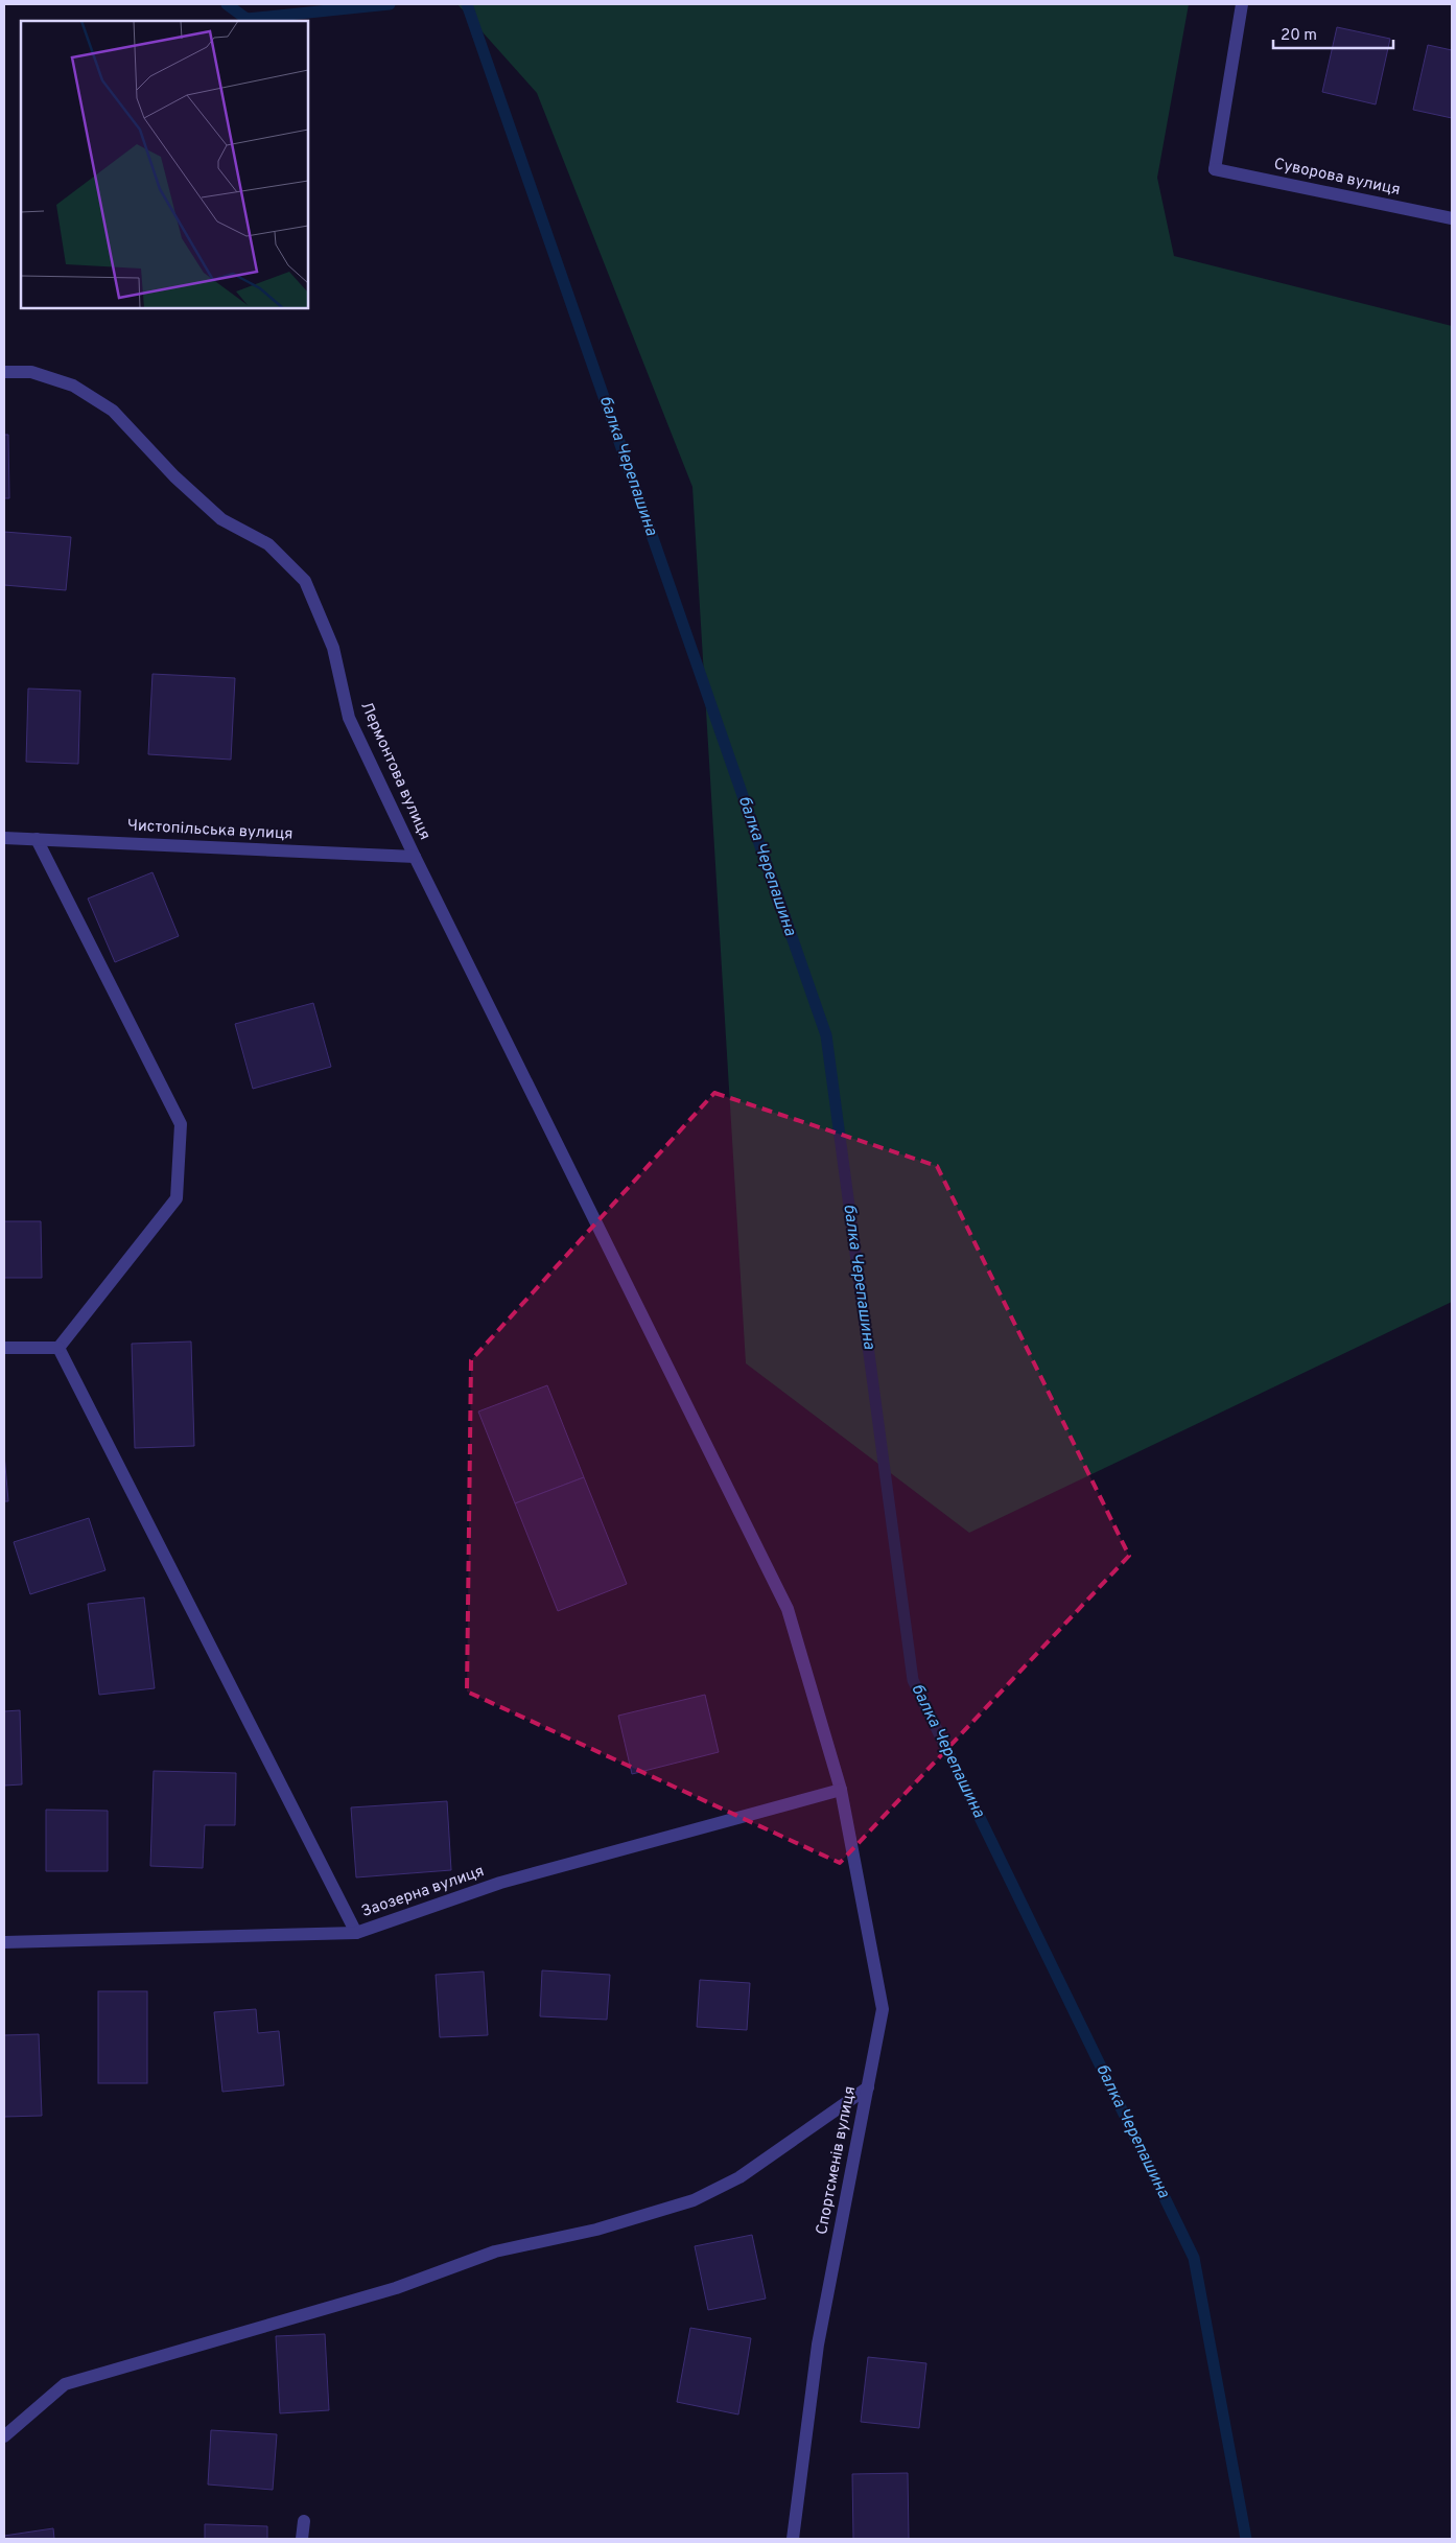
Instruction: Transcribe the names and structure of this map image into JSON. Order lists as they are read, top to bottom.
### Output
{
  "streets": {
    "street": [
      "Суворова вулиця",
      "Лермонтова вулиця",
      "Чистопільська вулиця",
      "Заозерна вулиця",
      "Спортсменів вулиця"
    ]
  },
  "crossings": [
    ["Лермонтова вулиця", "Чистопільська вулиця"],
    ["Лермонтова вулиця", "Заозерна вулиця"],
    ["Лермонтова вулиця", "Спортсменів вулиця"],
    ["Заозерна вулиця", "Спортсменів вулиця"]
  ],
  "water": ["балка Черепашина"],
  "scale_bar": "20 m"
}
